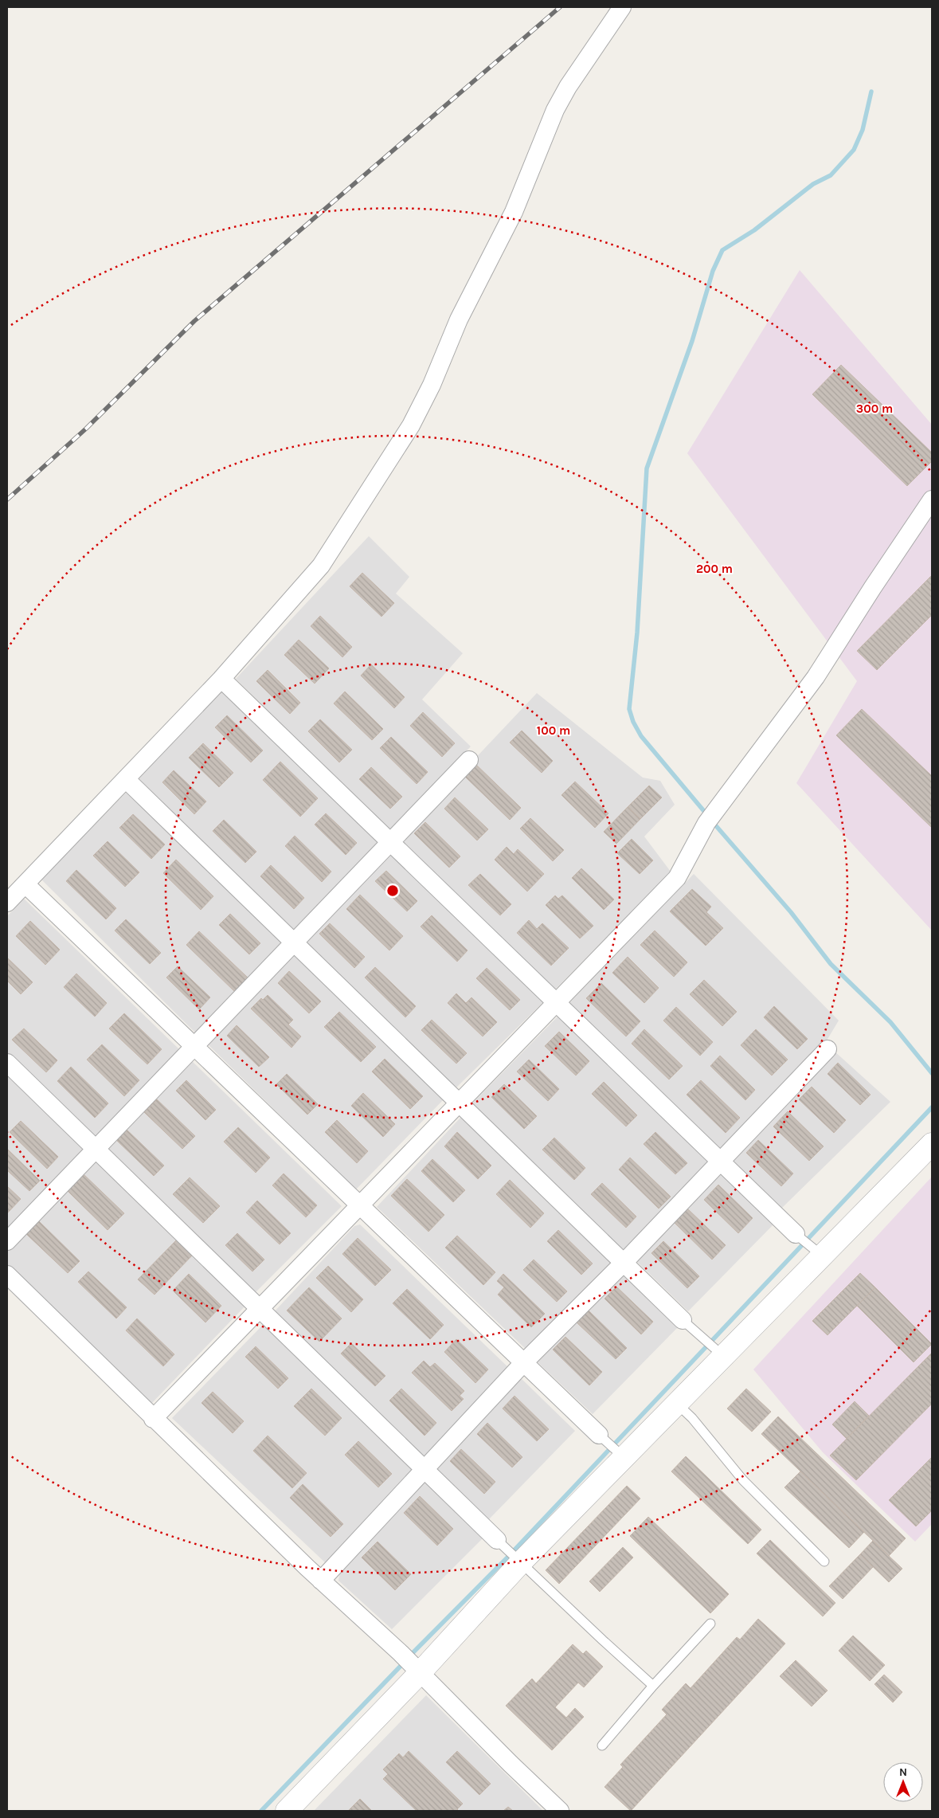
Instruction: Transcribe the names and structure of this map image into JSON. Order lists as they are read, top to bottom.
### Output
{
  "north": "top",
  "rings": ["300 m", "200 m", "100 m"]
}
